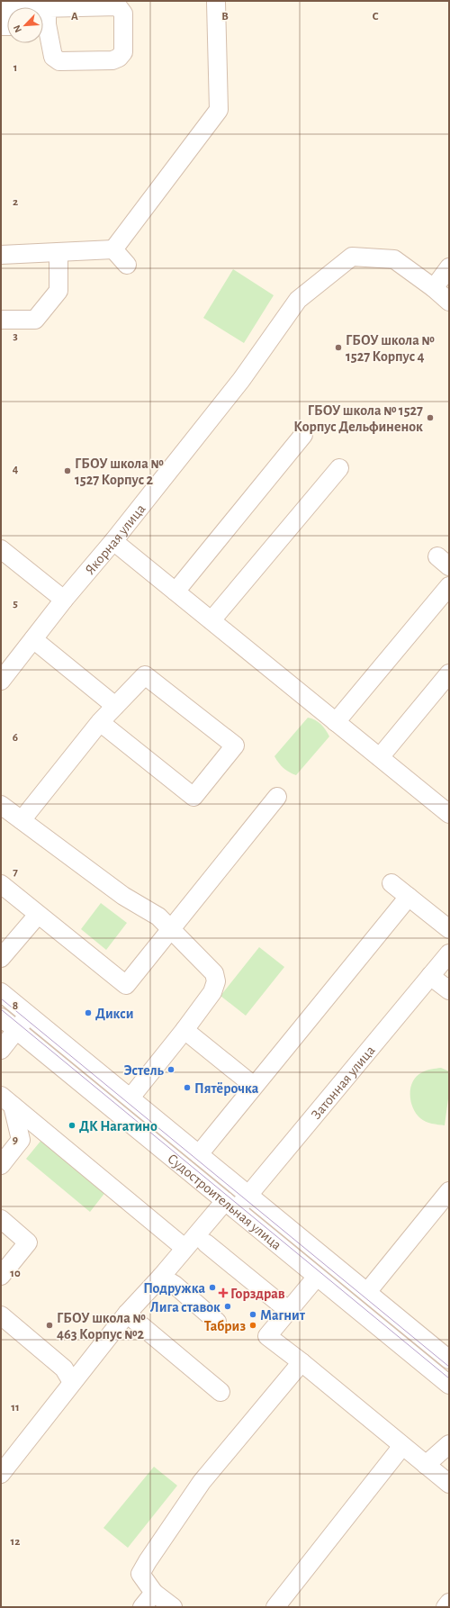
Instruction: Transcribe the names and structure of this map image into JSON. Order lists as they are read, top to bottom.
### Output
{
  "streets": {
    "street": ["Якорная улица", "Затонная улица", "Судостроительная улица"]
  },
  "crossings": [
    ["Затонная улица", "Судостроительная улица"]
  ],
  "places": {
    "other": [
      "ГБОУ школа № 1527 Корпус 4",
      "ГБОУ школа № 1527 Корпус Дельфиненок",
      "ГБОУ школа № 1527 Корпус 2",
      "Дикси",
      "Эстель",
      "Пятёрочка",
      "ДК Нагатино",
      "Подружка",
      "Лига ставок",
      "Магнит",
      "ГБОУ школа № 463 Корпус №2",
      "Табриз"
    ],
    "health": ["Горздрав"]
  },
  "north": "bottom left",
  "grid": {
    "columns": ["A", "B", "C"],
    "rows": [
      "1",
      "2",
      "3",
      "4",
      "5",
      "6",
      "7",
      "8",
      "9",
      "10",
      "11",
      "12"
    ]
  }
}
